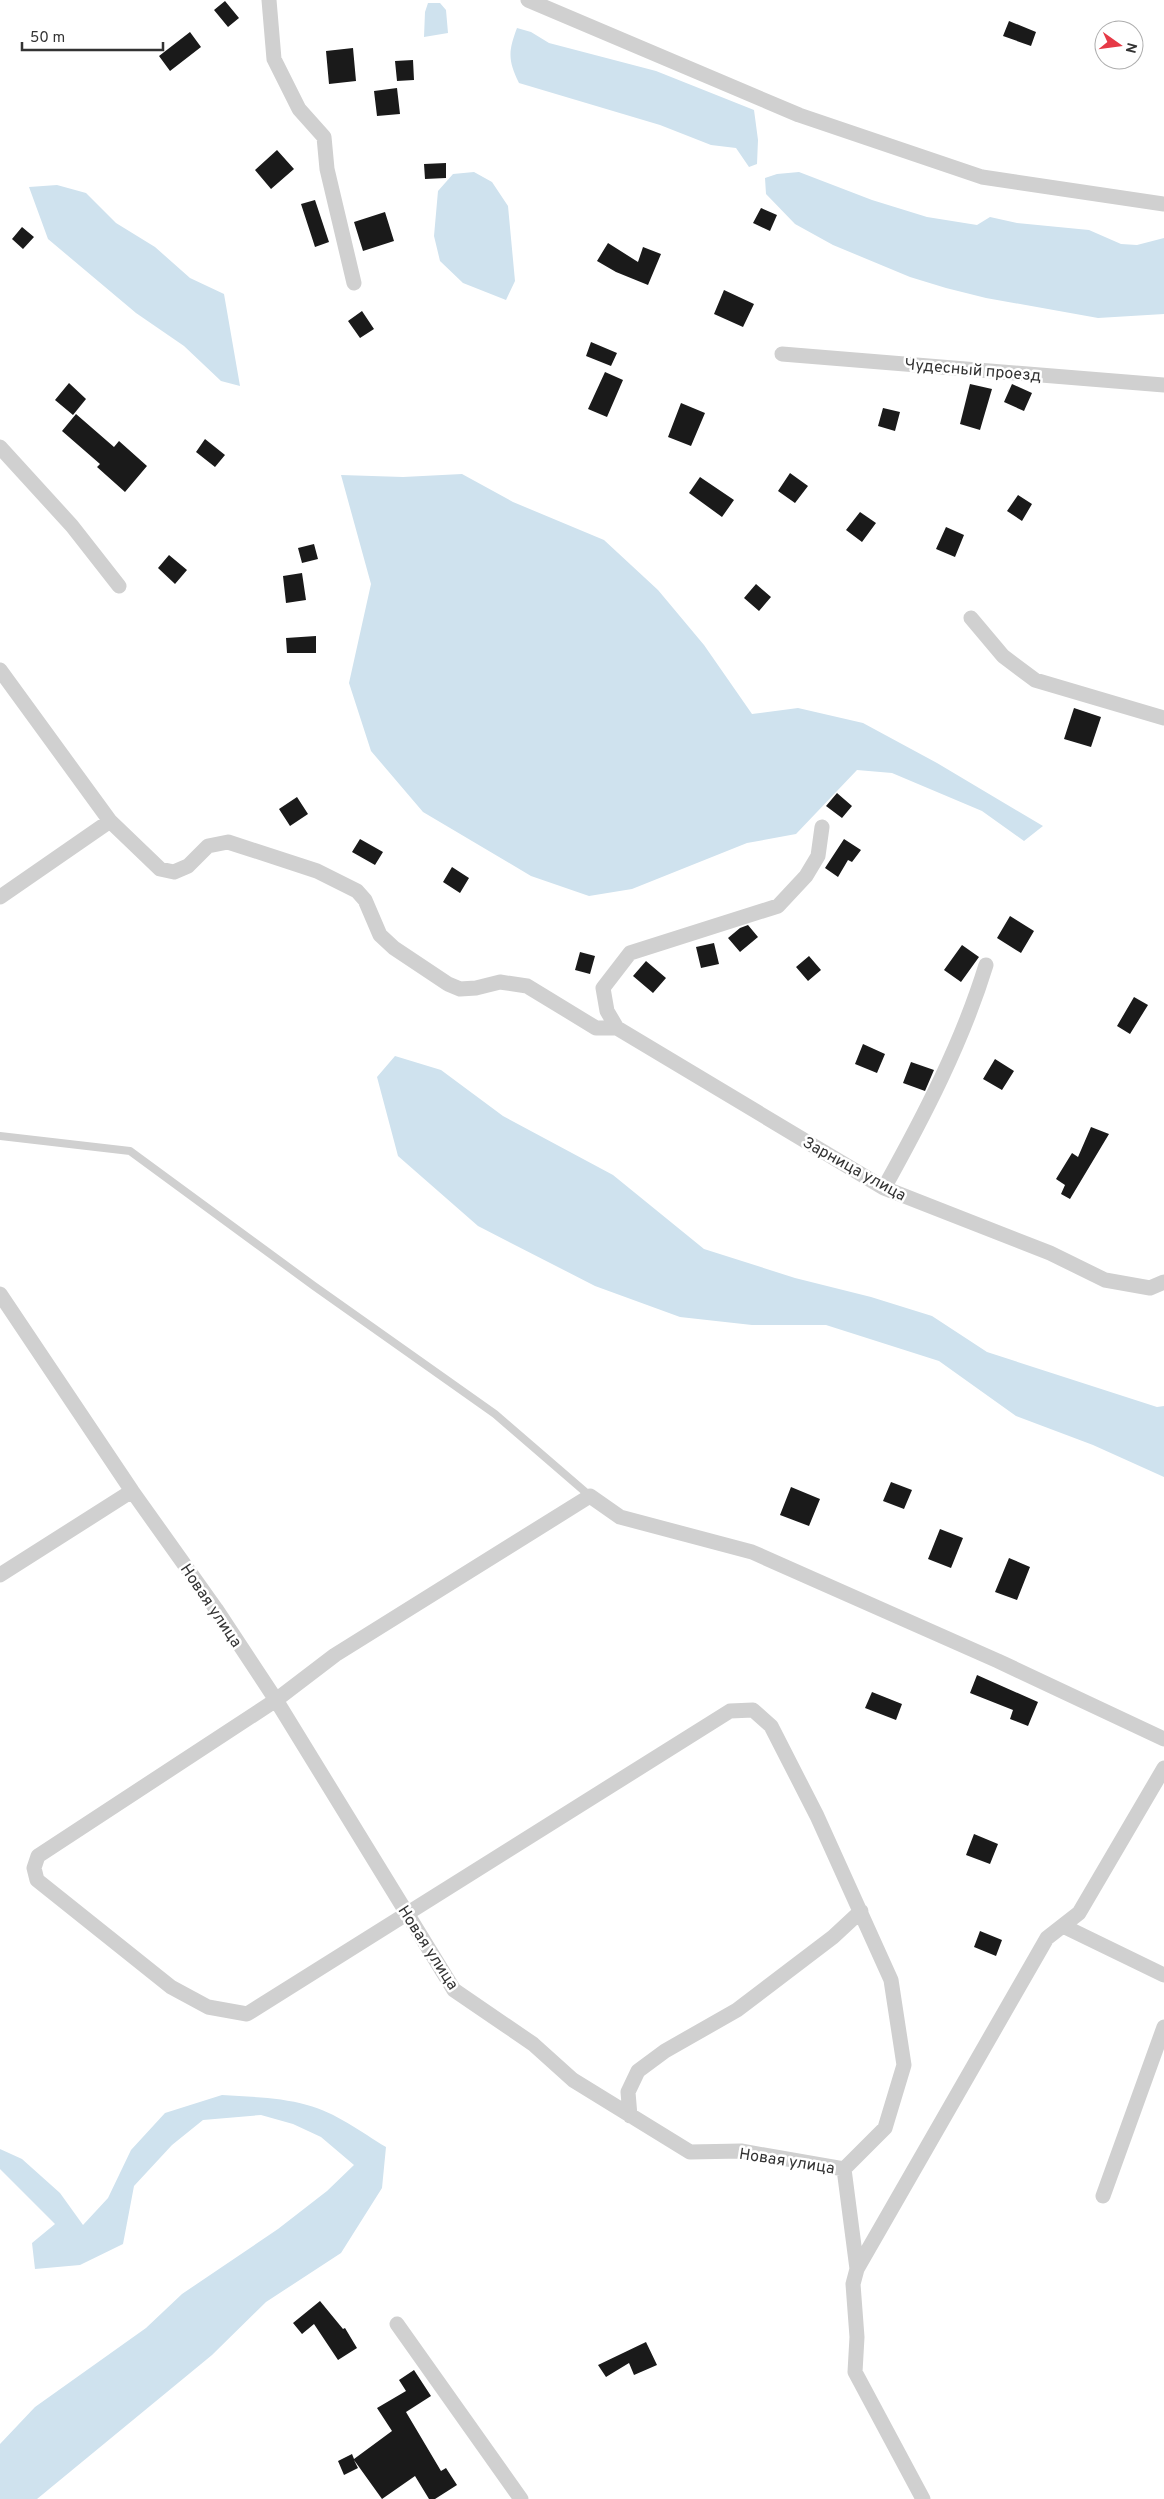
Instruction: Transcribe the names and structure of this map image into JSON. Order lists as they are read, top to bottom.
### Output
{
  "streets": {
    "street": ["Чудесный проезд", "Зарница улица", "Новая улица"]
  },
  "scale_bar": "50 m",
  "north": "right"
}
